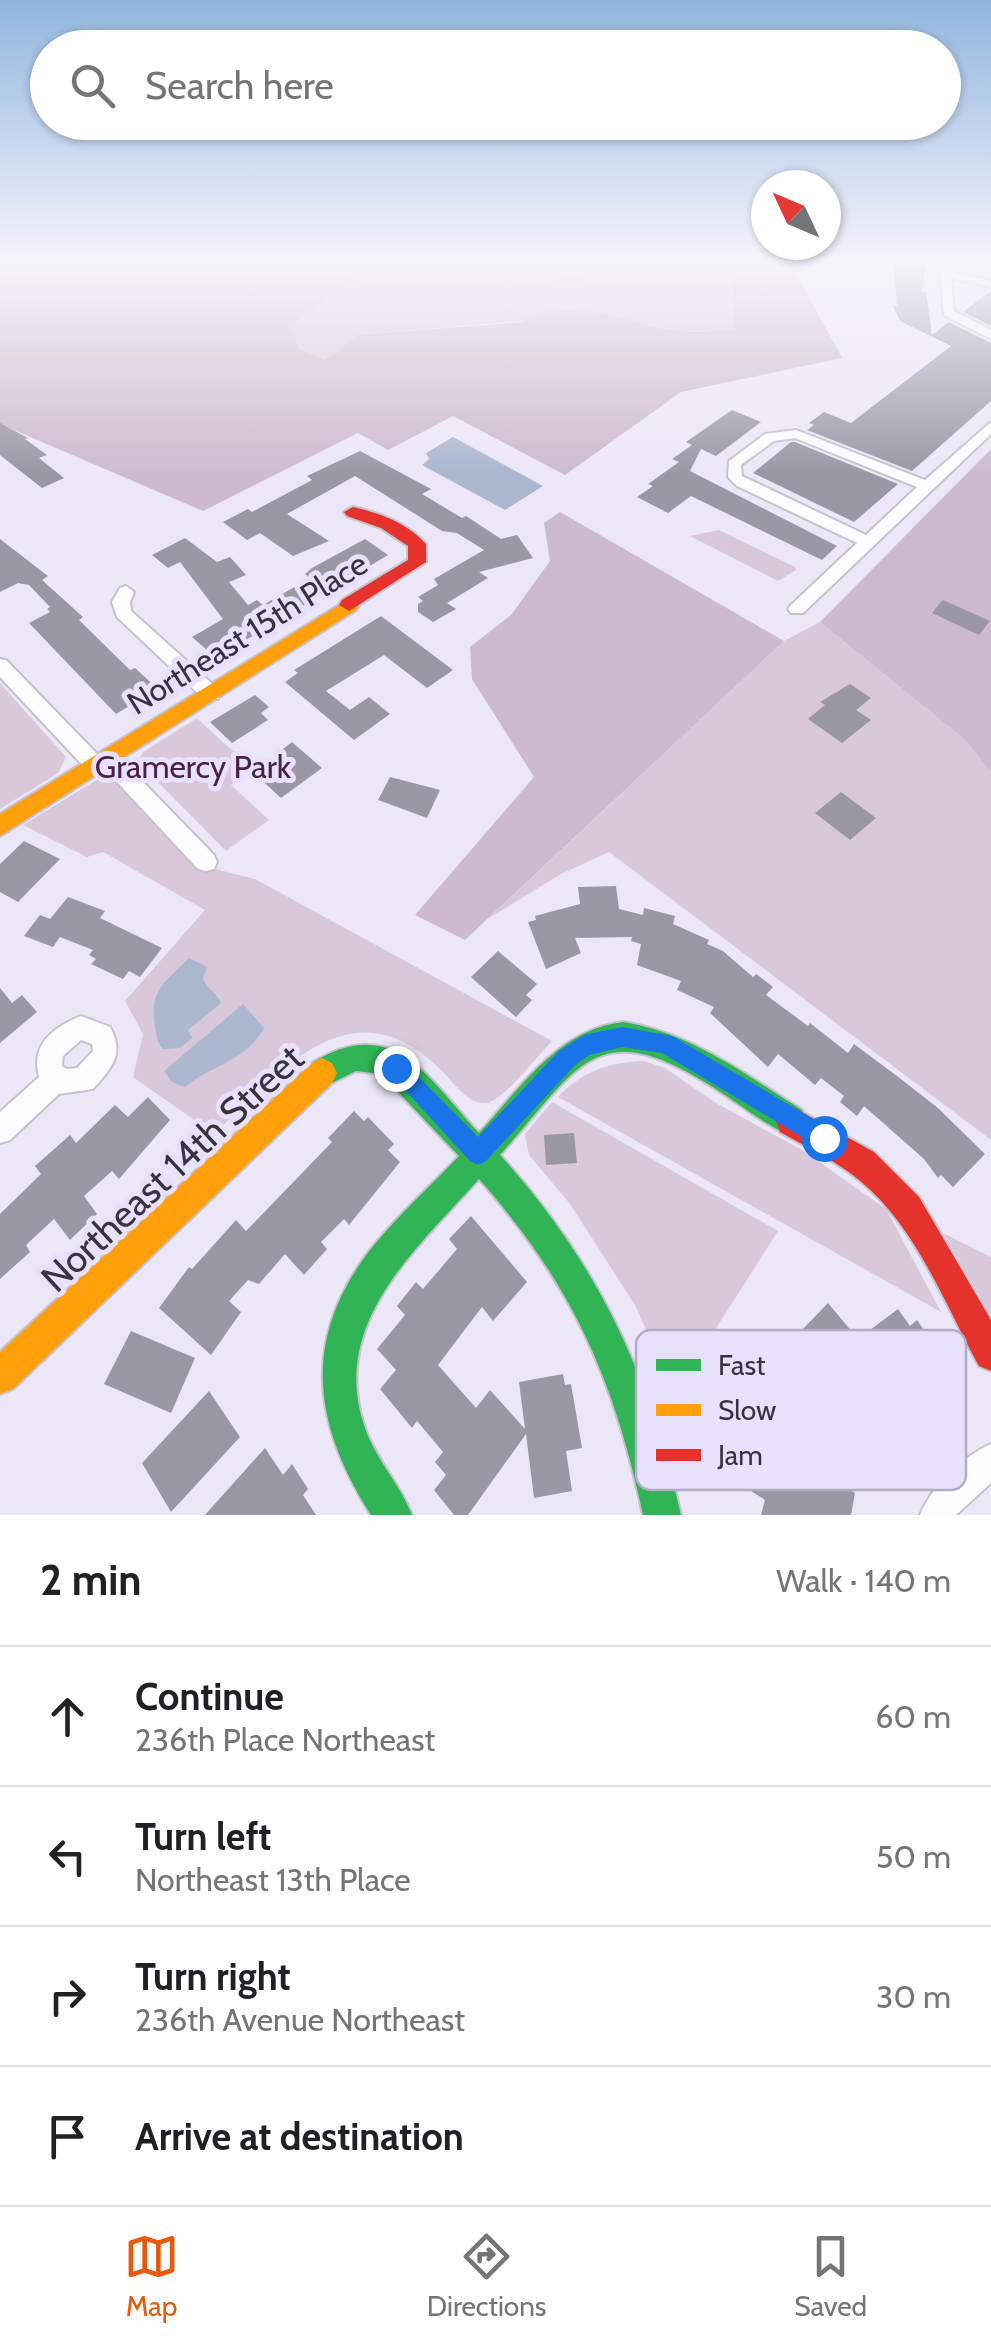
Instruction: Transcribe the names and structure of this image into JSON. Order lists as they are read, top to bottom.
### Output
{
  "streets": {
    "street": ["Northeast 15th Place", "Northeast 14th Street"]
  },
  "parks": ["Gramercy Park"],
  "legend": ["Fast", "Slow", "Jam"],
  "north": "top left",
  "page": {
    "search": "Search here",
    "heading": ["2 min", "Walk · 140 m"],
    "list": [
      ["Continue", "236th Place Northeast", "60 m"],
      ["Turn left", "Northeast 13th Place", "50 m"],
      ["Turn right", "236th Avenue Northeast", "30 m"],
      "Arrive at destination"
    ],
    "nav": ["Map", "Directions", "Saved"]
  }
}
